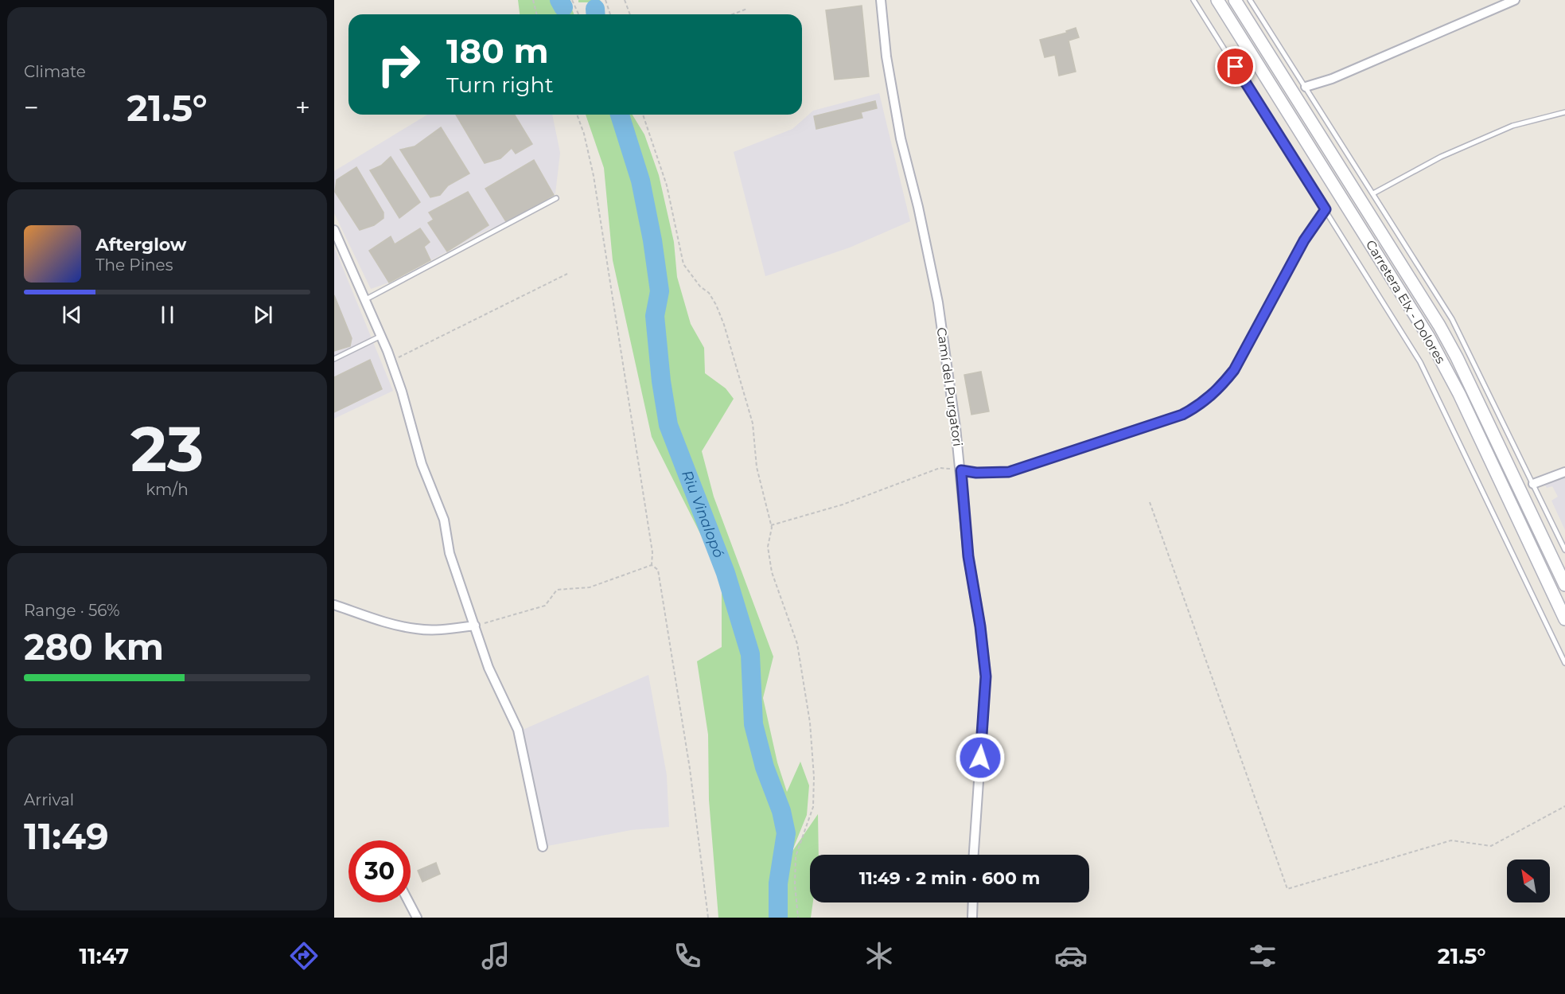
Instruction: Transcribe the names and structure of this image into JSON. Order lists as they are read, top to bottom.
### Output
{
  "streets": {
    "main road": ["Carretera Elx - Dolores"],
    "street": ["Camí del Purgatori"]
  },
  "water": ["Riu Vinalopó"],
  "north": "top left",
  "page": {
    "tile": [
      "Climate",
      ["23", "km/h"],
      ["Range · 56%", "280 km"],
      ["Arrival", "11:49"]
    ],
    "turn": ["180 m", "Turn right"],
    "heat": ["−", "21.5°", "+"],
    "song": ["Afterglow", "The Pines"],
    "limit": "30",
    "trip": "11:49 · 2 min · 600 m",
    "tabs": ["11:47", "21.5°"]
  }
}
